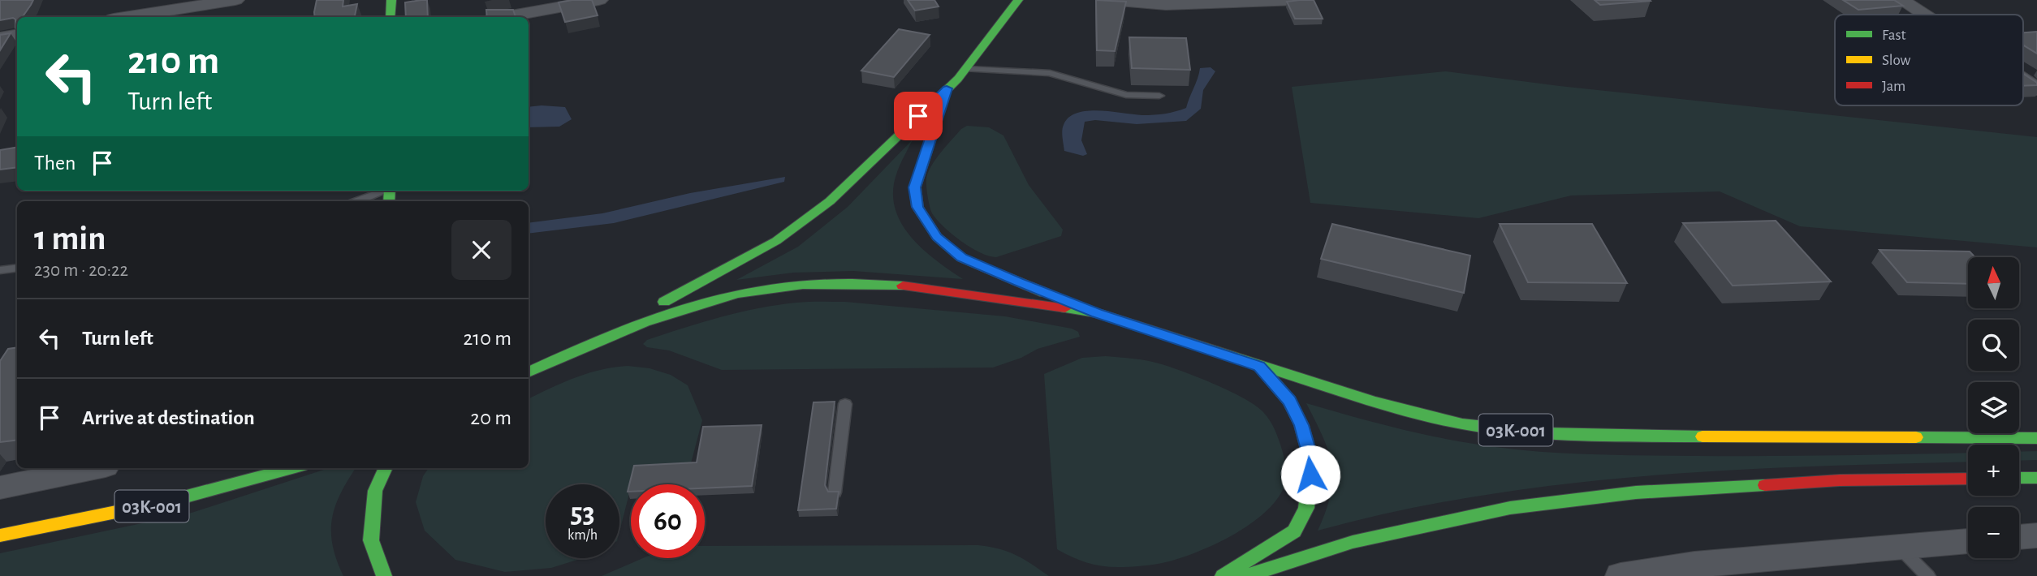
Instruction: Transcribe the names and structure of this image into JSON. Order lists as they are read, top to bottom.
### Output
{
  "streets": {
    "main road": ["03К-001"]
  },
  "legend": ["Fast", "Slow", "Jam"],
  "north": "top",
  "page": {
    "turn": ["210 m", "Turn left"],
    "then": "Then",
    "heading": ["1 min", "230 m · 20:22"],
    "map_buttons": ["+", "−"],
    "list": [
      {
        "name": "Turn left",
        "value": "210 m"
      },
      {
        "name": "Arrive at destination",
        "value": "20 m"
      }
    ],
    "speed": "53 km/h",
    "limit": "60"
  }
}
